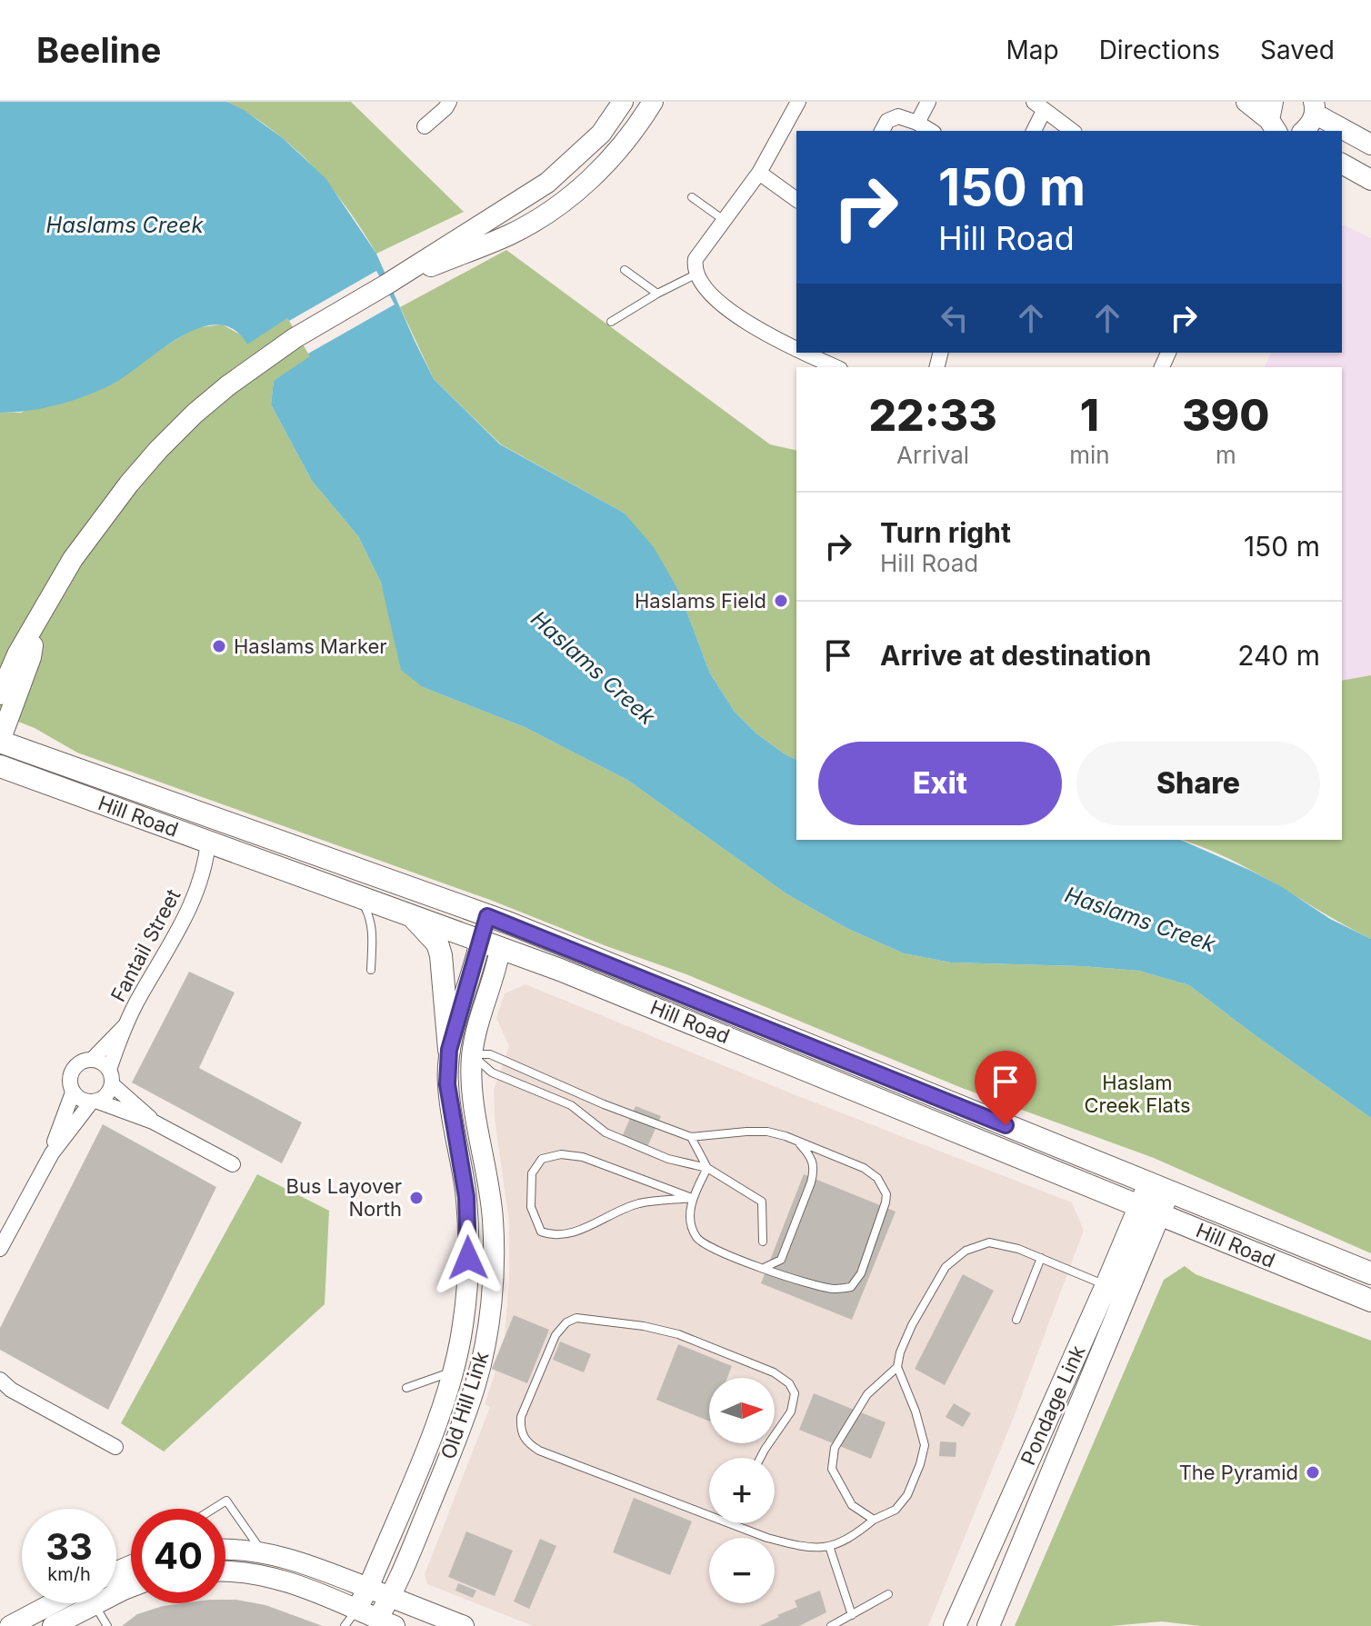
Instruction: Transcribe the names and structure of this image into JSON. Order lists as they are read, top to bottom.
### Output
{
  "streets": {
    "main road": ["Hill Road", "Old Hill Link", "Pondage Link"],
    "street": ["Fantail Street"]
  },
  "crossings": [
    ["Hill Road", "Fantail Street"],
    ["Hill Road", "Old Hill Link"],
    ["Hill Road", "Pondage Link"]
  ],
  "water": ["Haslams Creek"],
  "parks": ["Haslam Creek Flats"],
  "places": [
    "Haslams Field",
    "Haslams Marker",
    "Bus Layover North",
    "The Pyramid"
  ],
  "north": "right",
  "page": {
    "header": "Beeline",
    "nav": ["Map", "Directions", "Saved"],
    "turn": ["150 m", "Hill Road"],
    "eta": [
      "22:33",
      "Arrival",
      "1",
      "min",
      "390",
      "m"
    ],
    "list": [
      {
        "name": "Turn right",
        "note": "Hill Road",
        "value": "150 m"
      },
      {
        "name": "Arrive at destination",
        "value": "240 m"
      }
    ],
    "buttons": ["Exit", "Share"],
    "map_buttons": ["+", "−"],
    "speed": "33 km/h",
    "limit": "40"
  }
}
